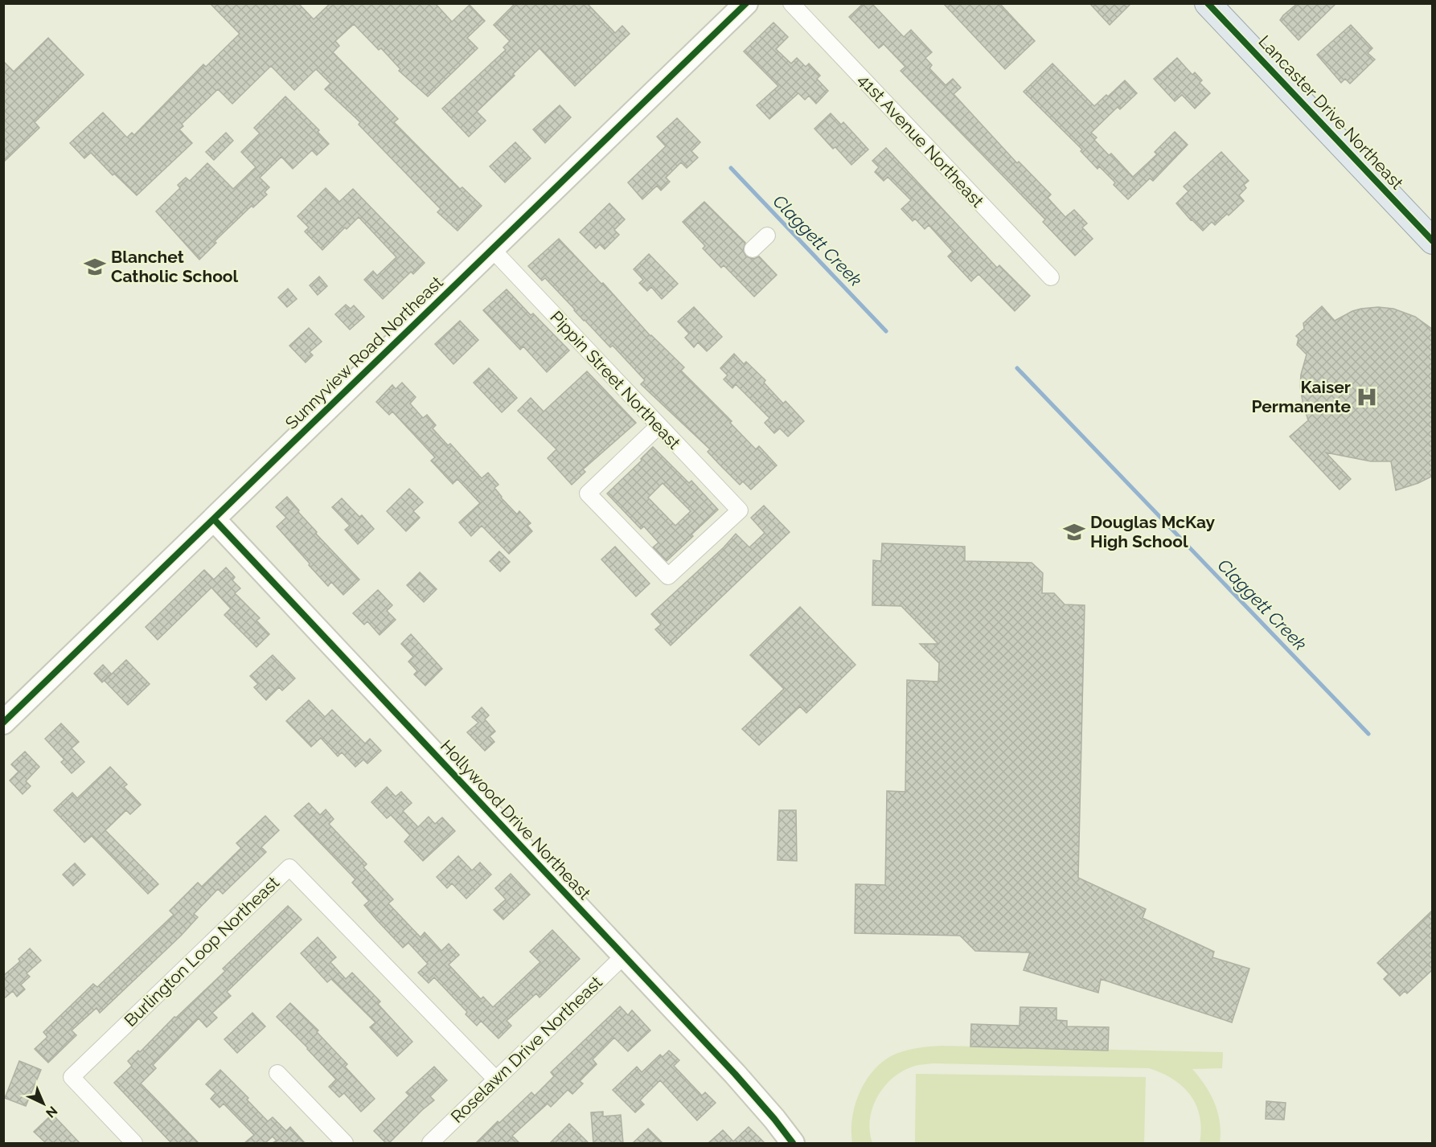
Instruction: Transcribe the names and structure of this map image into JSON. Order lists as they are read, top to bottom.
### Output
{
  "streets": {
    "main road": ["Lancaster Drive Northeast", "Sunnyview Road Northeast", "Hollywood Drive Northeast"],
    "street": [
      "41st Avenue Northeast",
      "Pippin Street Northeast",
      "Burlington Loop Northeast",
      "Roselawn Drive Northeast"
    ]
  },
  "crossings": [
    ["Sunnyview Road Northeast", "Pippin Street Northeast"],
    ["Sunnyview Road Northeast", "Hollywood Drive Northeast"],
    ["Hollywood Drive Northeast", "Roselawn Drive Northeast"],
    ["Burlington Loop Northeast", "Roselawn Drive Northeast"]
  ],
  "water": ["Claggett Creek"],
  "places": {
    "school or university": ["Blanchet Catholic School", "Douglas McKay High School"],
    "hospital": ["Kaiser Permanente"]
  },
  "north": "bottom right"
}
